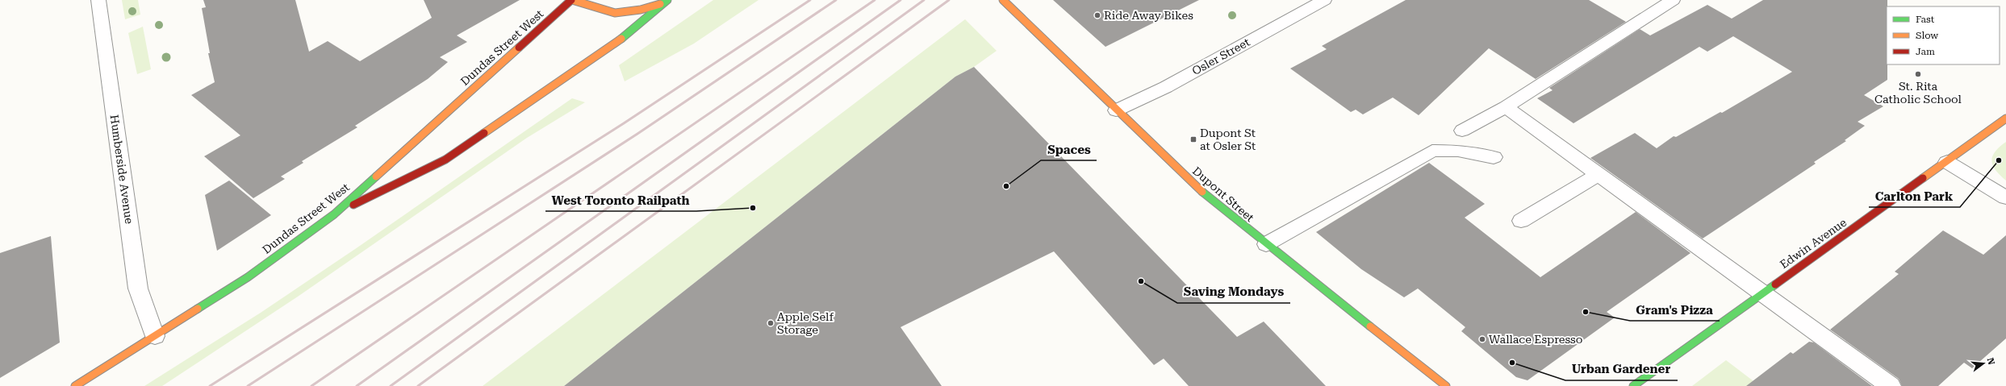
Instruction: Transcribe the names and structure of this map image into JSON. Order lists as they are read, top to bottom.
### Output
{
  "streets": {
    "main road": ["Dundas Street West", "Dupont Street", "Edwin Avenue"],
    "street": ["Osler Street", "Humberside Avenue"]
  },
  "crossings": [
    ["Dundas Street West", "Humberside Avenue"],
    ["Osler Street", "Dupont Street"]
  ],
  "places": {
    "other": [
      "Ride Away Bikes",
      "St. Rita Catholic School",
      "Carlton Park",
      "Spaces",
      "West Toronto Railpath",
      "Saving Mondays",
      "Gram's Pizza",
      "Apple Self Storage",
      "Wallace Espresso",
      "Urban Gardener"
    ],
    "transit": ["Dupont St at Osler St"]
  },
  "legend": ["Fast", "Slow", "Jam"],
  "north": "right"
}
